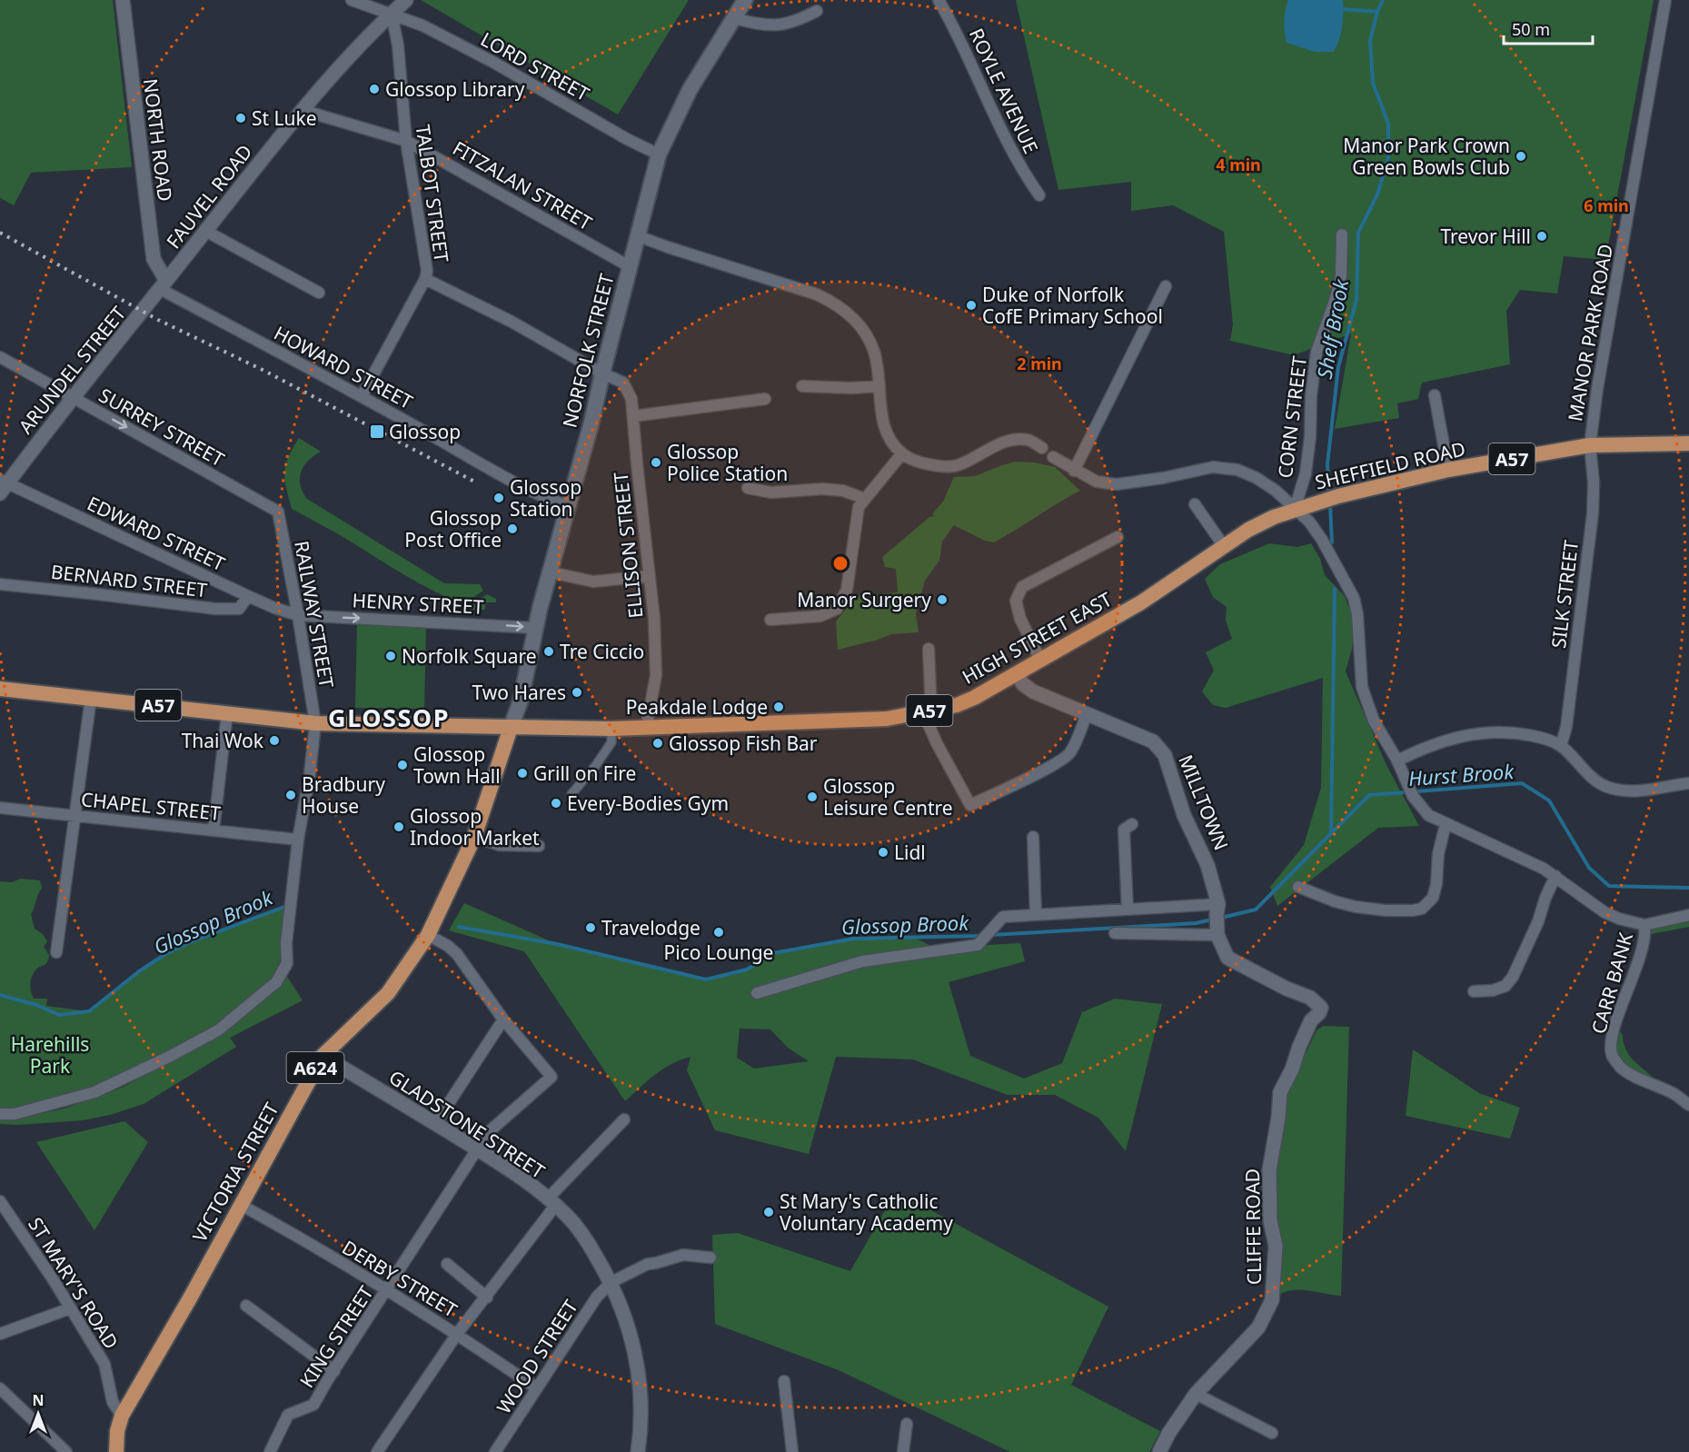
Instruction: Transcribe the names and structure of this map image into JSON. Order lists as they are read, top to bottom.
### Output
{
  "streets": {
    "main road": [
      "NORFOLK STREET",
      "A57",
      "SHEFFIELD ROAD",
      "HIGH STREET EAST",
      "A624",
      "VICTORIA STREET"
    ],
    "street": [
      "LORD STREET",
      "ROYLE AVENUE",
      "NORTH ROAD",
      "FITZALAN STREET",
      "TALBOT STREET",
      "FAUVEL ROAD",
      "MANOR PARK ROAD",
      "HOWARD STREET",
      "ARUNDEL STREET",
      "CORN STREET",
      "SURREY STREET",
      "EDWARD STREET",
      "ELLISON STREET",
      "BERNARD STREET",
      "SILK STREET",
      "HENRY STREET",
      "RAILWAY STREET",
      "MILLTOWN",
      "CHAPEL STREET",
      "CARR BANK",
      "GLADSTONE STREET",
      "CLIFFE ROAD",
      "DERBY STREET",
      "ST MARY'S ROAD",
      "KING STREET",
      "WOOD STREET"
    ]
  },
  "crossings": [
    ["LORD STREET", "TALBOT STREET"],
    ["LORD STREET", "FAUVEL ROAD"],
    ["LORD STREET", "NORFOLK STREET"],
    ["NORTH ROAD", "FAUVEL ROAD"],
    ["NORTH ROAD", "HOWARD STREET"],
    ["NORTH ROAD", "ARUNDEL STREET"],
    ["FITZALAN STREET", "TALBOT STREET"],
    ["FITZALAN STREET", "FAUVEL ROAD"],
    ["FITZALAN STREET", "NORFOLK STREET"],
    ["TALBOT STREET", "FAUVEL ROAD"],
    ["TALBOT STREET", "HOWARD STREET"],
    ["TALBOT STREET", "ELLISON STREET"],
    ["FAUVEL ROAD", "HOWARD STREET"],
    ["FAUVEL ROAD", "ARUNDEL STREET"],
    ["MANOR PARK ROAD", "SHEFFIELD ROAD"],
    ["MANOR PARK ROAD", "SILK STREET"],
    ["NORFOLK STREET", "HOWARD STREET"],
    ["NORFOLK STREET", "A57"],
    ["NORFOLK STREET", "ELLISON STREET"],
    ["NORFOLK STREET", "HENRY STREET"],
    ["NORFOLK STREET", "HIGH STREET EAST"],
    ["NORFOLK STREET", "VICTORIA STREET"],
    ["HOWARD STREET", "ARUNDEL STREET"],
    ["ARUNDEL STREET", "SURREY STREET"],
    ["ARUNDEL STREET", "EDWARD STREET"],
    ["CORN STREET", "SHEFFIELD ROAD"],
    ["CORN STREET", "HIGH STREET EAST"],
    ["SURREY STREET", "RAILWAY STREET"],
    ["A57", "RAILWAY STREET"],
    ["A57", "HIGH STREET EAST"],
    ["A57", "VICTORIA STREET"],
    ["SHEFFIELD ROAD", "SILK STREET"],
    ["SHEFFIELD ROAD", "HIGH STREET EAST"],
    ["EDWARD STREET", "BERNARD STREET"],
    ["EDWARD STREET", "HENRY STREET"],
    ["EDWARD STREET", "RAILWAY STREET"],
    ["ELLISON STREET", "HIGH STREET EAST"],
    ["HENRY STREET", "RAILWAY STREET"],
    ["RAILWAY STREET", "CHAPEL STREET"],
    ["HIGH STREET EAST", "MILLTOWN"],
    ["HIGH STREET EAST", "VICTORIA STREET"],
    ["MILLTOWN", "CLIFFE ROAD"],
    ["A624", "VICTORIA STREET"],
    ["A624", "ST MARY'S ROAD"],
    ["GLADSTONE STREET", "VICTORIA STREET"],
    ["GLADSTONE STREET", "KING STREET"],
    ["GLADSTONE STREET", "WOOD STREET"],
    ["VICTORIA STREET", "DERBY STREET"],
    ["VICTORIA STREET", "ST MARY'S ROAD"],
    ["DERBY STREET", "KING STREET"],
    ["DERBY STREET", "WOOD STREET"]
  ],
  "one_way": ["SURREY STREET", "HENRY STREET"],
  "districts": ["GLOSSOP"],
  "water": ["Shelf Brook", "Hurst Brook", "Glossop Brook"],
  "parks": ["Harehills Park"],
  "places": {
    "other": [
      "Glossop Library",
      "St Luke",
      "Manor Park Crown Green Bowls Club",
      "Trevor Hill",
      "Duke of Norfolk CofE Primary School",
      "Glossop Police Station",
      "Glossop Station",
      "Glossop Post Office",
      "Manor Surgery",
      "Tre Ciccio",
      "Norfolk Square",
      "Two Hares",
      "Peakdale Lodge",
      "Thai Wok",
      "Glossop Fish Bar",
      "Glossop Town Hall",
      "Grill on Fire",
      "Bradbury House",
      "Glossop Leisure Centre",
      "Every-Bodies Gym",
      "Glossop Indoor Market",
      "Lidl",
      "Travelodge",
      "Pico Lounge",
      "St Mary's Catholic Voluntary Academy"
    ],
    "transit": ["Glossop"]
  },
  "scale_bar": "50 m",
  "north": "top",
  "rings": ["4 min", "6 min", "2 min"]
}
